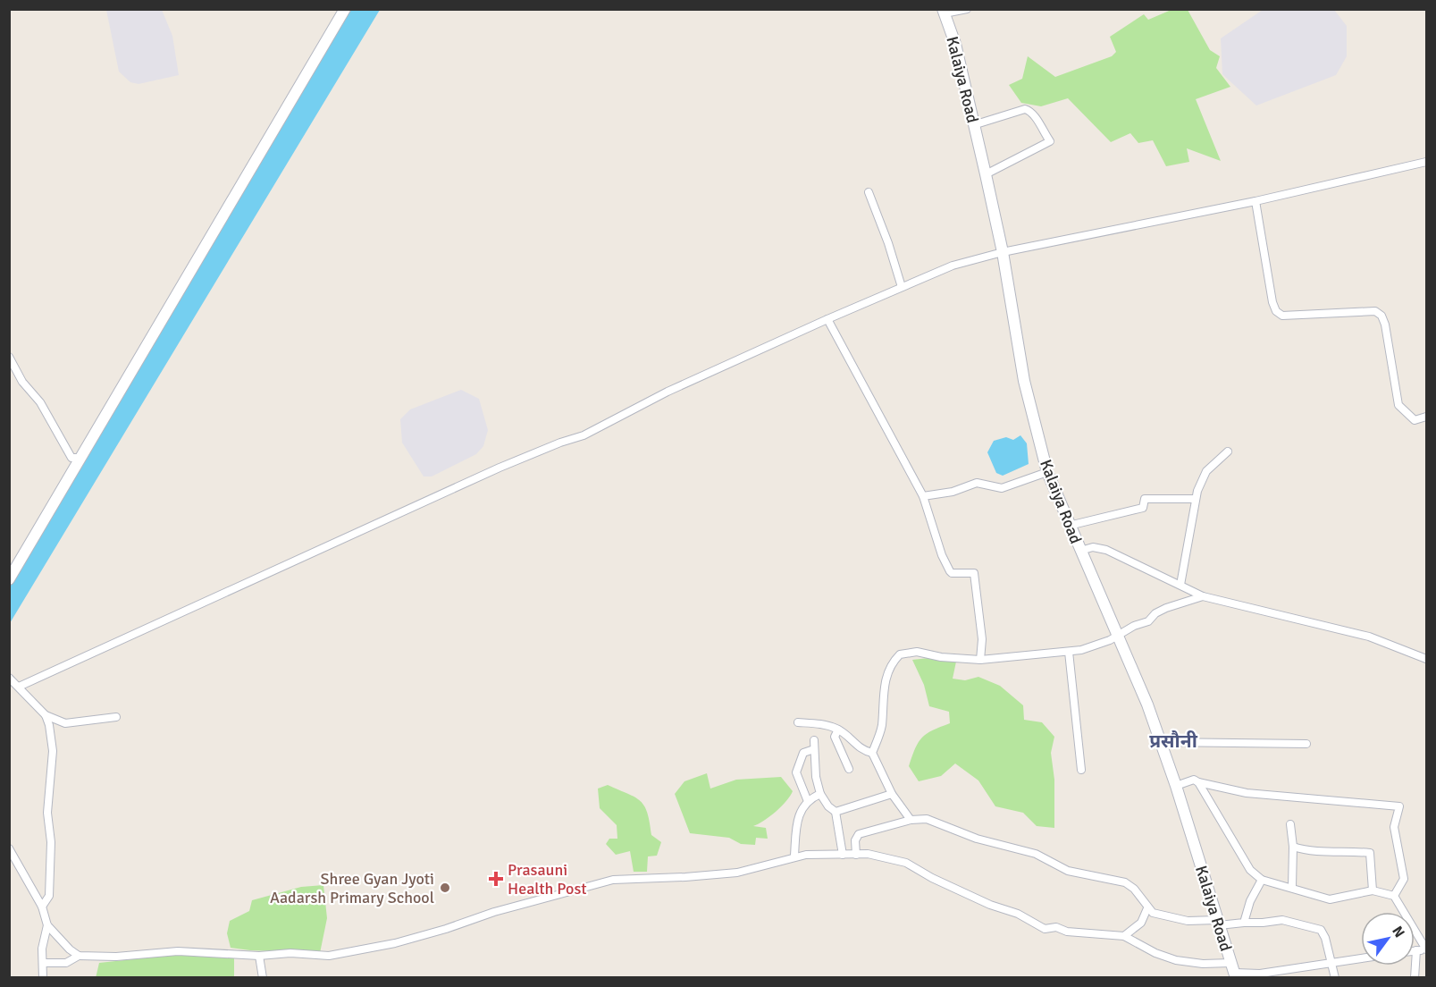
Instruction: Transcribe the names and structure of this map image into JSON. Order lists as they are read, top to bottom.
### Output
{
  "streets": {
    "main road": ["Kalaiya Road"]
  },
  "districts": ["प्रसौनी"],
  "places": {
    "health": ["Prasauni Health Post"],
    "other": ["Shree Gyan Jyoti Aadarsh Primary School"]
  },
  "north": "top right"
}
